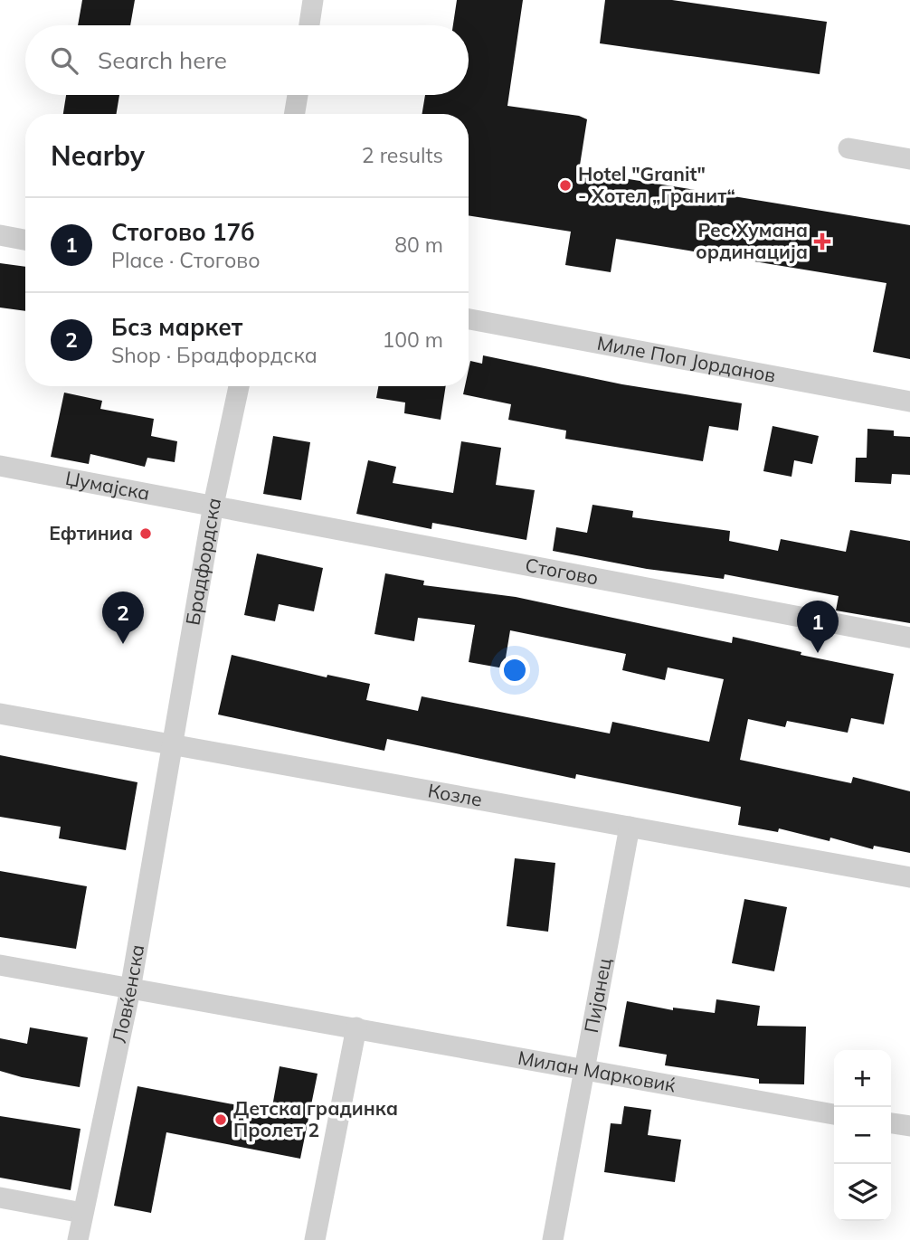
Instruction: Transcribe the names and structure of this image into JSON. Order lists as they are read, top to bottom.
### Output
{
  "streets": {
    "street": [
      "Миле Поп Јорданов",
      "Џумајска",
      "Брадфордска",
      "Стогово",
      "Козле",
      "Ловќенска",
      "Пијанец",
      "Милан Марковиќ"
    ]
  },
  "crossings": [
    ["Џумајска", "Брадфордска"],
    ["Џумајска", "Стогово"],
    ["Брадфордска", "Стогово"],
    ["Брадфордска", "Козле"],
    ["Брадфордска", "Ловќенска"],
    ["Козле", "Ловќенска"],
    ["Козле", "Пијанец"],
    ["Ловќенска", "Милан Марковиќ"],
    ["Пијанец", "Милан Марковиќ"]
  ],
  "places": {
    "other": ["Hotel \"Granit\" - Хотел „Гранит“", "Ефтиниа", "Детска градинка Пролет 2"],
    "health": ["Рес Хумана ординација"]
  },
  "page": {
    "search": "Search here",
    "heading": ["Nearby", "2 results"],
    "list": [
      {
        "mark": "1",
        "name": "Стогово 17б",
        "note": "Place · Стогово",
        "value": "80 m"
      },
      {
        "mark": "2",
        "name": "Бсз маркет",
        "note": "Shop · Брадфордска",
        "value": "100 m"
      }
    ],
    "pins": ["2", "1"],
    "map_buttons": ["+", "−"]
  }
}
